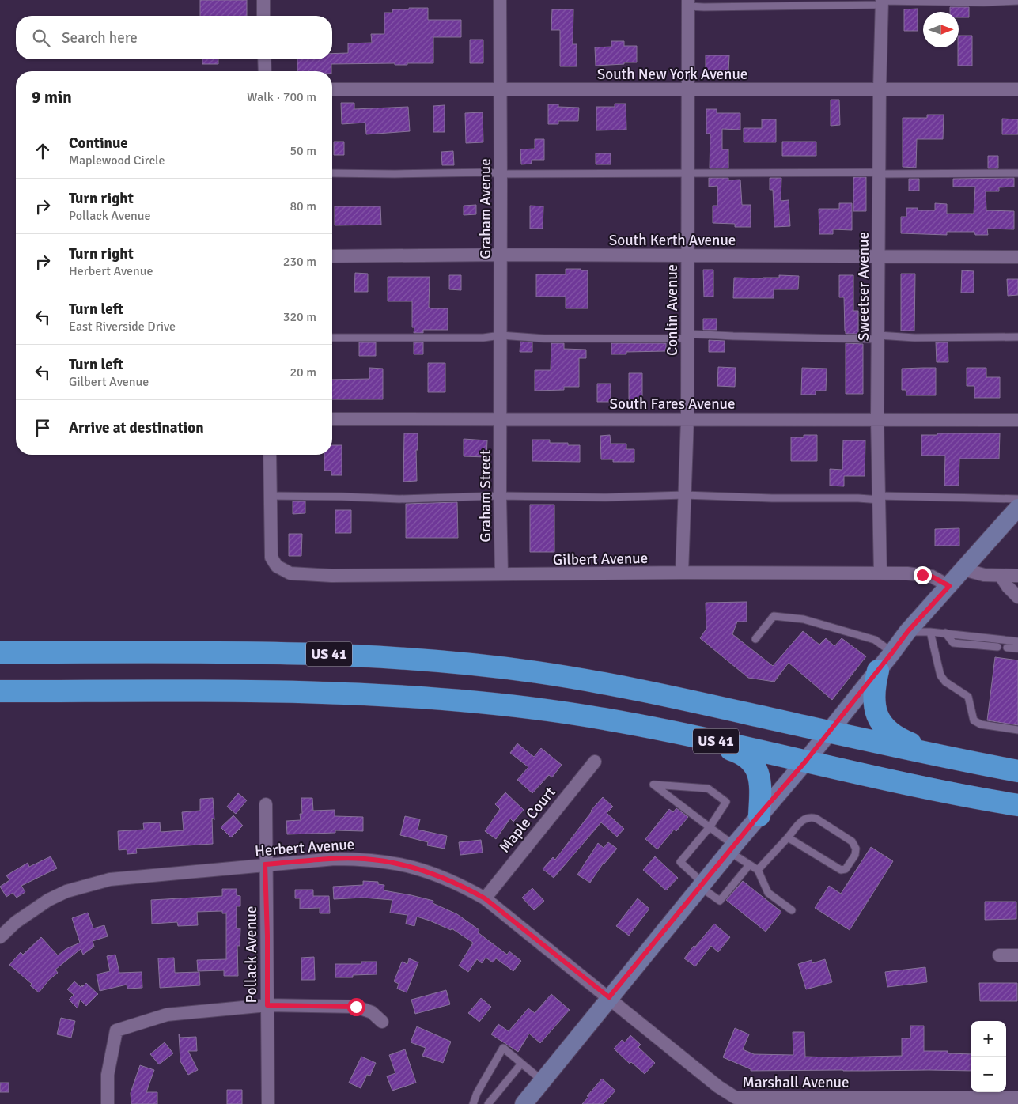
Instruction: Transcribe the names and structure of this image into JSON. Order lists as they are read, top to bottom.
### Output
{
  "streets": {
    "highway": ["US 41"],
    "street": [
      "South New York Avenue",
      "Graham Avenue",
      "South Kerth Avenue",
      "Sweetser Avenue",
      "Conlin Avenue",
      "South Fares Avenue",
      "Graham Street",
      "Gilbert Avenue",
      "Maple Court",
      "Herbert Avenue",
      "Pollack Avenue",
      "Marshall Avenue"
    ]
  },
  "crossings": [
    ["South New York Avenue", "Graham Avenue"],
    ["South New York Avenue", "Sweetser Avenue"],
    ["South New York Avenue", "Conlin Avenue"],
    ["Graham Avenue", "South Kerth Avenue"],
    ["Graham Avenue", "South Fares Avenue"],
    ["Graham Avenue", "Graham Street"],
    ["South Kerth Avenue", "Sweetser Avenue"],
    ["South Kerth Avenue", "Conlin Avenue"],
    ["Sweetser Avenue", "South Fares Avenue"],
    ["Sweetser Avenue", "Gilbert Avenue"],
    ["Conlin Avenue", "South Fares Avenue"],
    ["Conlin Avenue", "Gilbert Avenue"],
    ["South Fares Avenue", "Graham Street"],
    ["Graham Street", "Gilbert Avenue"],
    ["Maple Court", "Herbert Avenue"],
    ["Herbert Avenue", "Pollack Avenue"],
    ["Herbert Avenue", "Marshall Avenue"]
  ],
  "north": "right",
  "page": {
    "search": "Search here",
    "heading": ["9 min", "Walk · 700 m"],
    "list": [
      ["Continue", "Maplewood Circle", "50 m"],
      ["Turn right", "Pollack Avenue", "80 m"],
      ["Turn right", "Herbert Avenue", "230 m"],
      ["Turn left", "East Riverside Drive", "320 m"],
      ["Turn left", "Gilbert Avenue", "20 m"],
      "Arrive at destination"
    ],
    "map_buttons": ["+", "−"]
  }
}
